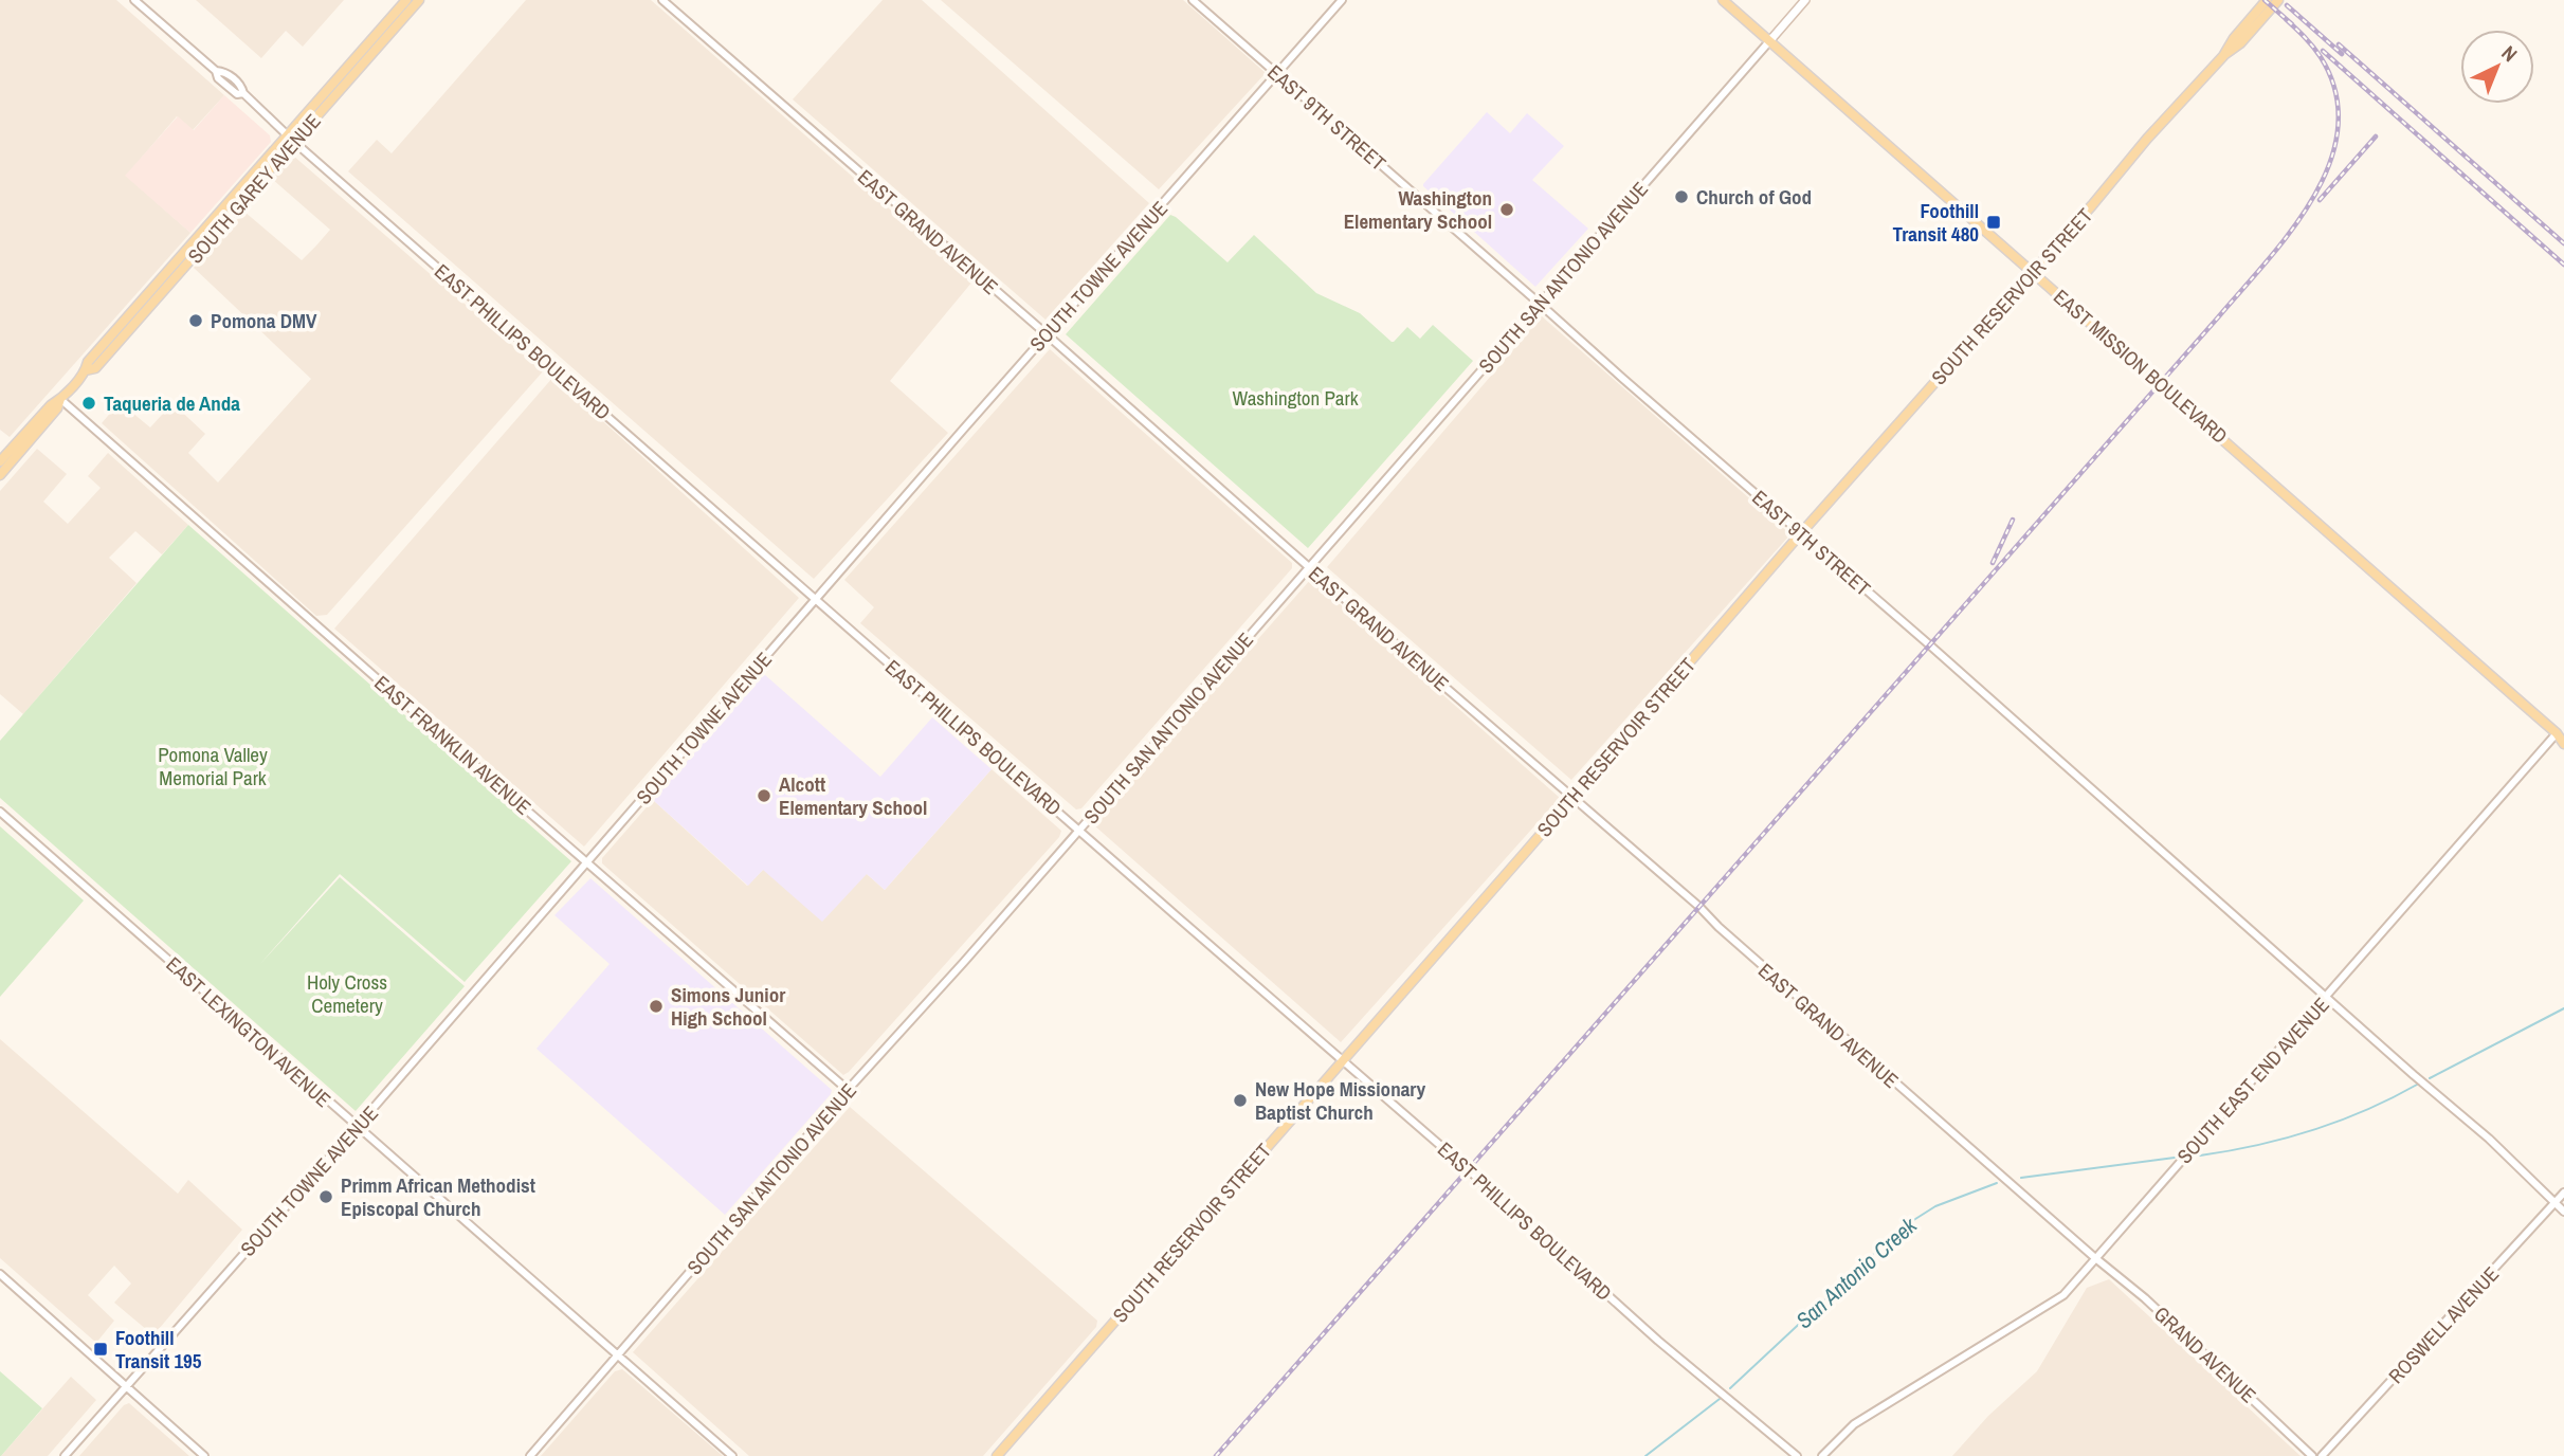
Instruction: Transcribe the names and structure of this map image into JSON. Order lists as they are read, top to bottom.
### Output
{
  "streets": {
    "main road": [
      "SOUTH GAREY AVENUE",
      "SOUTH SAN ANTONIO AVENUE",
      "SOUTH RESERVOIR STREET",
      "EAST MISSION BOULEVARD",
      "SOUTH EAST END AVENUE"
    ],
    "street": [
      "EAST 9TH STREET",
      "EAST GRAND AVENUE",
      "SOUTH TOWNE AVENUE",
      "EAST PHILLIPS BOULEVARD",
      "EAST FRANKLIN AVENUE",
      "EAST LEXINGTON AVENUE",
      "ROSWELL AVENUE",
      "GRAND AVENUE"
    ]
  },
  "crossings": [
    ["EAST 9TH STREET", "SOUTH TOWNE AVENUE"],
    ["EAST 9TH STREET", "SOUTH SAN ANTONIO AVENUE"],
    ["EAST 9TH STREET", "SOUTH RESERVOIR STREET"],
    ["EAST 9TH STREET", "SOUTH EAST END AVENUE"],
    ["EAST 9TH STREET", "ROSWELL AVENUE"],
    ["SOUTH GAREY AVENUE", "EAST PHILLIPS BOULEVARD"],
    ["SOUTH GAREY AVENUE", "EAST FRANKLIN AVENUE"],
    ["EAST GRAND AVENUE", "SOUTH TOWNE AVENUE"],
    ["EAST GRAND AVENUE", "SOUTH SAN ANTONIO AVENUE"],
    ["EAST GRAND AVENUE", "SOUTH RESERVOIR STREET"],
    ["EAST GRAND AVENUE", "SOUTH EAST END AVENUE"],
    ["EAST GRAND AVENUE", "GRAND AVENUE"],
    ["SOUTH TOWNE AVENUE", "EAST PHILLIPS BOULEVARD"],
    ["SOUTH TOWNE AVENUE", "EAST FRANKLIN AVENUE"],
    ["SOUTH TOWNE AVENUE", "EAST LEXINGTON AVENUE"],
    ["SOUTH SAN ANTONIO AVENUE", "EAST PHILLIPS BOULEVARD"],
    ["SOUTH SAN ANTONIO AVENUE", "EAST MISSION BOULEVARD"],
    ["SOUTH SAN ANTONIO AVENUE", "EAST FRANKLIN AVENUE"],
    ["SOUTH SAN ANTONIO AVENUE", "EAST LEXINGTON AVENUE"],
    ["SOUTH RESERVOIR STREET", "EAST PHILLIPS BOULEVARD"],
    ["SOUTH RESERVOIR STREET", "EAST MISSION BOULEVARD"],
    ["EAST MISSION BOULEVARD", "SOUTH EAST END AVENUE"],
    ["SOUTH EAST END AVENUE", "GRAND AVENUE"]
  ],
  "water": ["San Antonio Creek"],
  "parks": ["Washington Park", "Pomona Valley Memorial Park", "Holy Cross Cemetery"],
  "places": {
    "other": [
      "Church of God",
      "Washington Elementary School",
      "Pomona DMV",
      "Taqueria de Anda",
      "Alcott Elementary School",
      "Simons Junior High School",
      "New Hope Missionary Baptist Church",
      "Primm African Methodist Episcopal Church"
    ],
    "transit": ["Foothill Transit 480", "Foothill Transit 195"]
  },
  "north": "top right"
}
